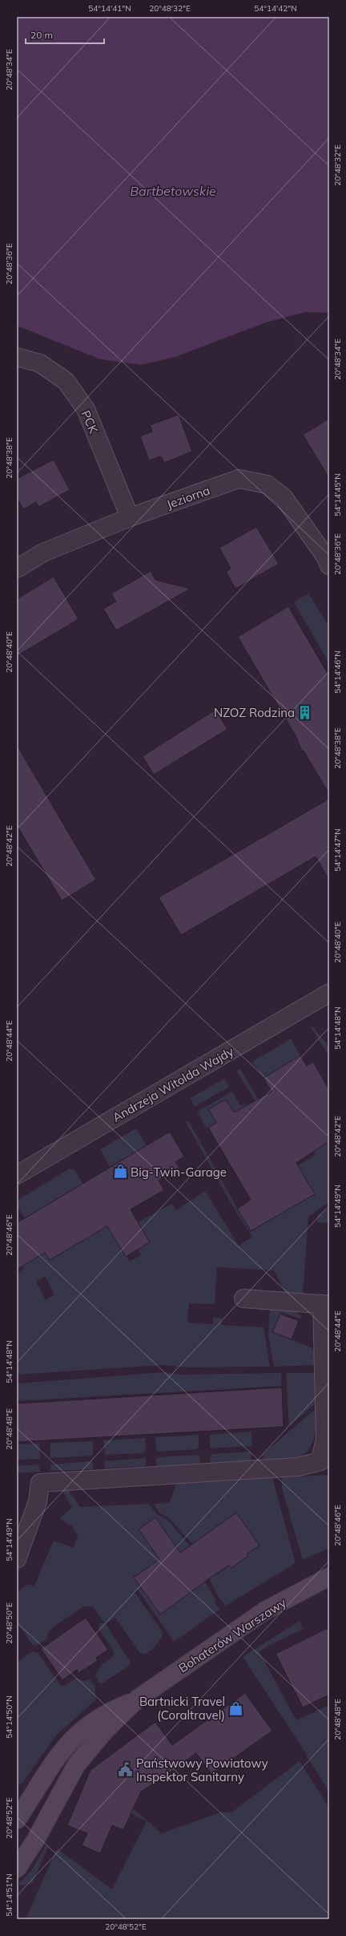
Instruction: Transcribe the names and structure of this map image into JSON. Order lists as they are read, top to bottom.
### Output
{
  "streets": {
    "main road": ["Bohaterów Warszawy"],
    "street": ["PCK", "Jeziorna", "Andrzeja Witolda Wajdy"]
  },
  "crossings": [
    ["PCK", "Jeziorna"]
  ],
  "water": ["Bartbetowskie"],
  "places": {
    "building": ["NZOZ Rodzina"],
    "shop": ["Big-Twin-Garage", "Bartnicki Travel (Coraltravel)"],
    "public building": ["Państwowy Powiatowy Inspektor Sanitarny"]
  },
  "scale_bar": "20 m",
  "coordinates": [
    "54°14'41\"N",
    "20°48'32\"E",
    "54°14'42\"N",
    "20°48'34\"E",
    "20°48'36\"E",
    "20°48'38\"E",
    "54°14'45\"N",
    "20°48'40\"E",
    "54°14'46\"N",
    "20°48'42\"E",
    "54°14'47\"N",
    "54°14'48\"N",
    "20°48'44\"E",
    "54°14'49\"N",
    "20°48'46\"E",
    "20°48'48\"E",
    "20°48'50\"E",
    "54°14'50\"N",
    "20°48'52\"E",
    "54°14'51\"N"
  ]
}
